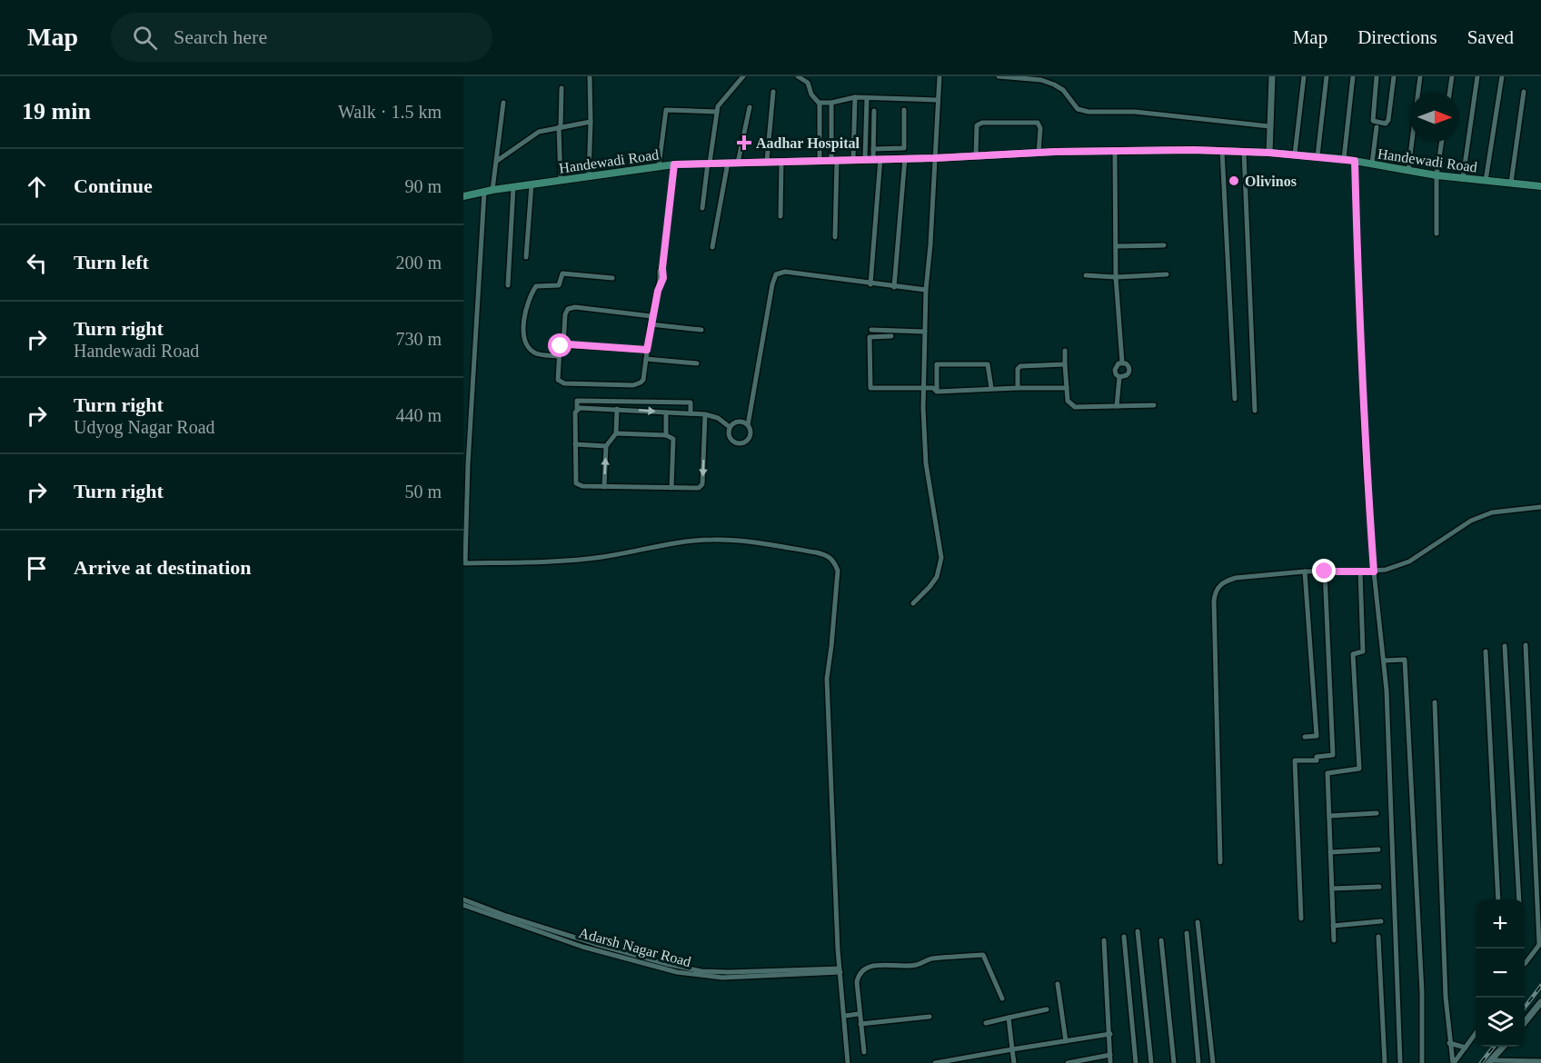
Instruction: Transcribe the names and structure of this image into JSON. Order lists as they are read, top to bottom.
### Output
{
  "streets": {
    "main road": ["Handewadi Road"],
    "street": ["Adarsh Nagar Road"]
  },
  "places": {
    "health": ["Aadhar Hospital"],
    "other": ["Olivinos"]
  },
  "north": "right",
  "page": {
    "header": "Map",
    "search": "Search here",
    "nav": ["Map", "Directions", "Saved"],
    "heading": ["19 min", "Walk · 1.5 km"],
    "list": [
      ["Continue", "90 m"],
      ["Turn left", "200 m"],
      ["Turn right", "Handewadi Road", "730 m"],
      ["Turn right", "Udyog Nagar Road", "440 m"],
      ["Turn right", "50 m"],
      "Arrive at destination"
    ],
    "map_buttons": ["+", "−"]
  }
}
